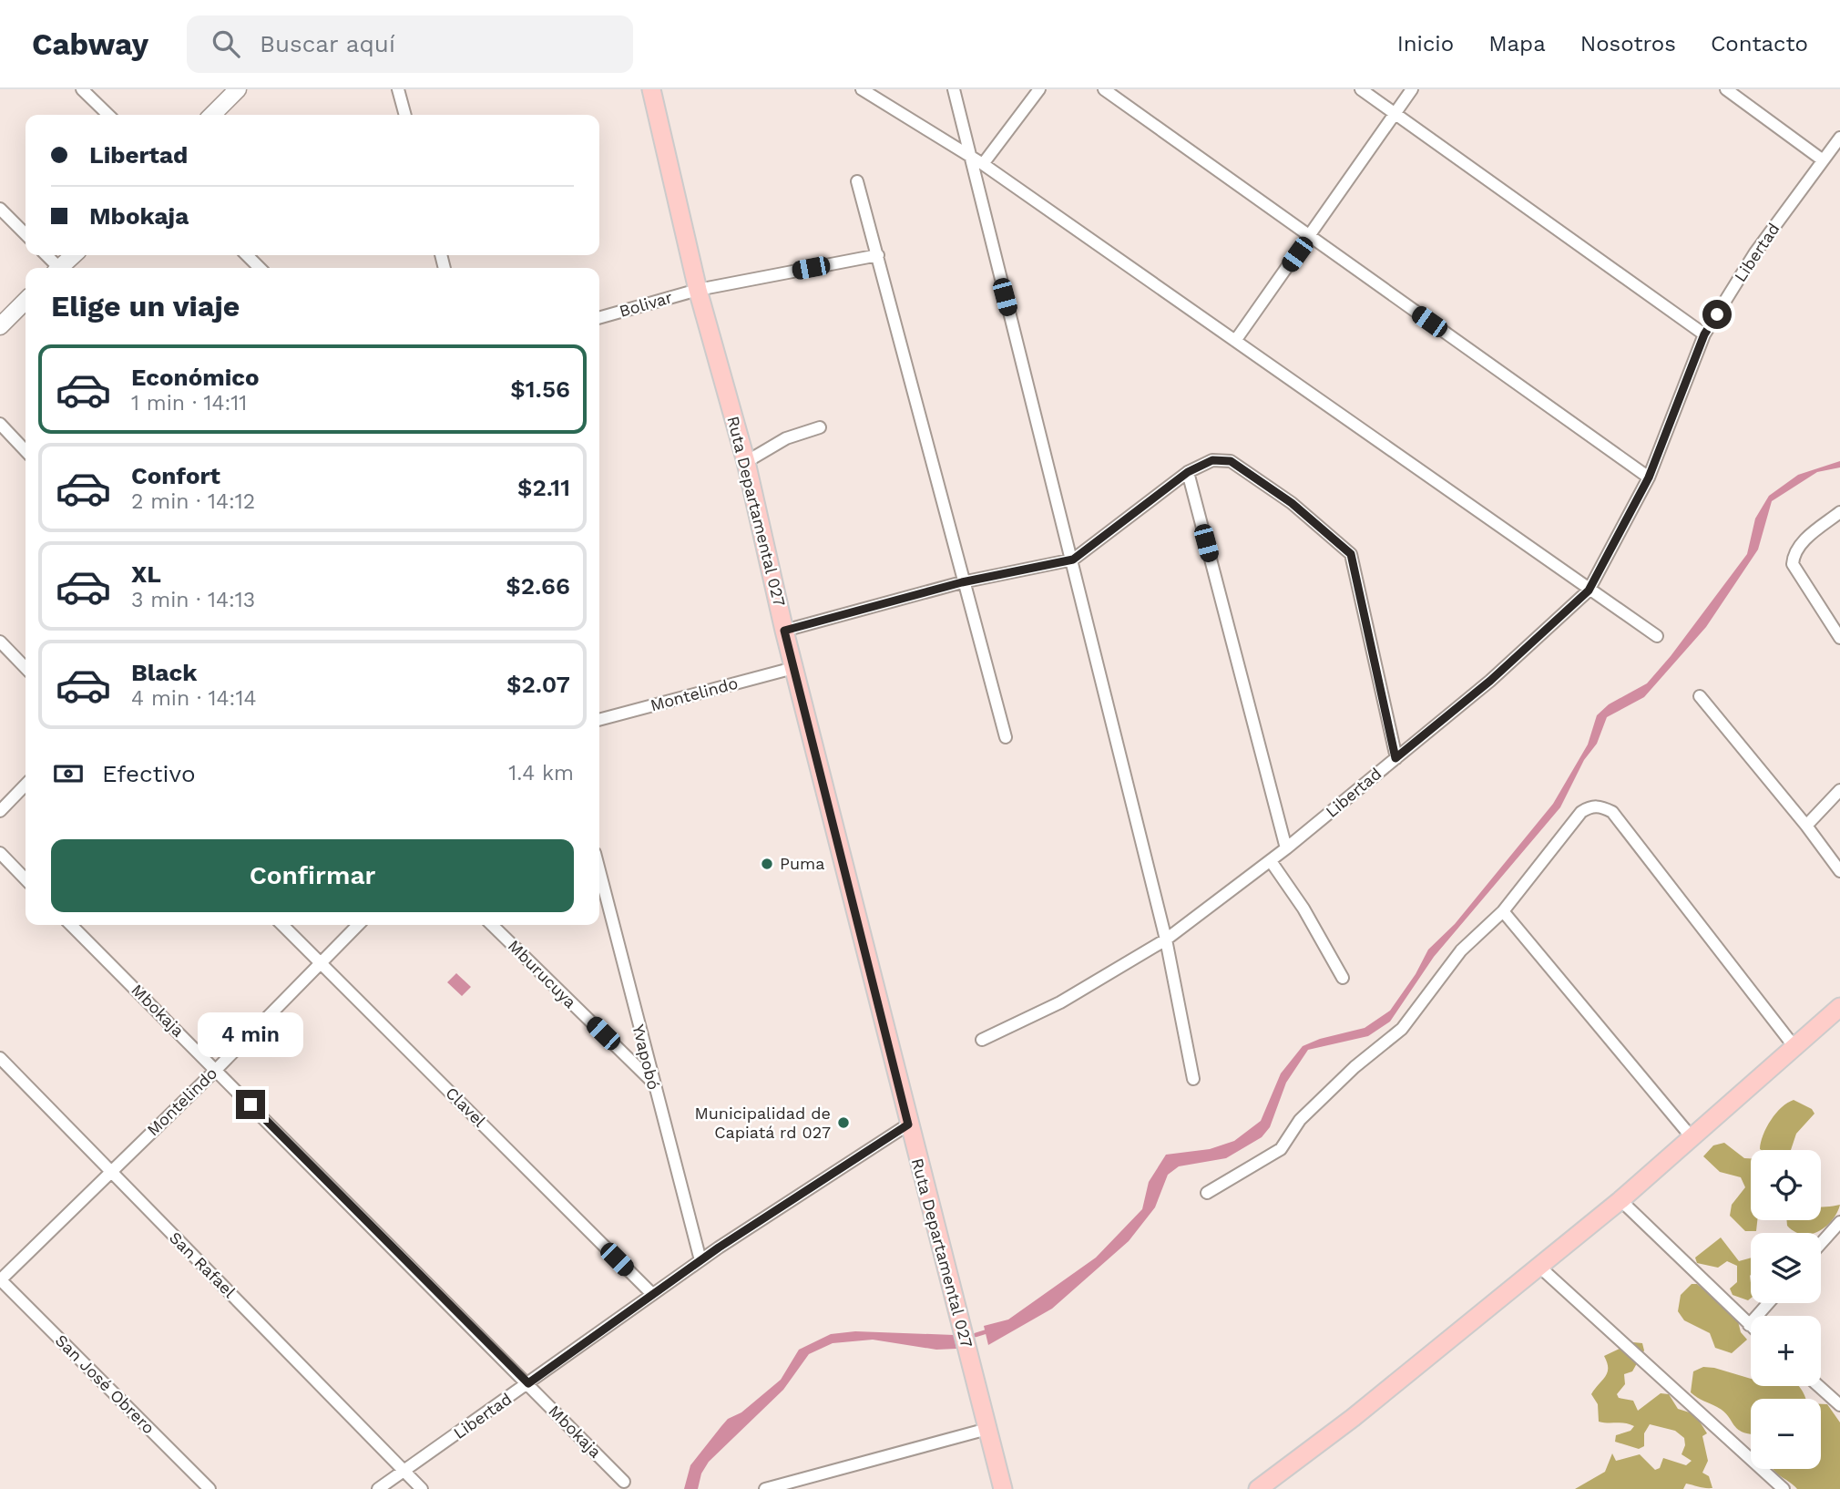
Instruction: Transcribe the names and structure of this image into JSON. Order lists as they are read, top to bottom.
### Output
{
  "streets": {
    "main road": ["Ruta Departamental 027"],
    "street": [
      "Libertad",
      "Bolivar",
      "Montelindo",
      "Mburucuya",
      "Mbokaja",
      "Yvapobó",
      "Clavel",
      "San Rafael",
      "San José Obrero"
    ]
  },
  "crossings": [
    ["Libertad", "Ruta Departamental 027"],
    ["Libertad", "Mbokaja"],
    ["Libertad", "Yvapobó"],
    ["Libertad", "Clavel"],
    ["Libertad", "San Rafael"],
    ["Bolivar", "Ruta Departamental 027"],
    ["Ruta Departamental 027", "Montelindo"],
    ["Montelindo", "Mbokaja"],
    ["Montelindo", "Clavel"],
    ["Montelindo", "San Rafael"],
    ["Montelindo", "San José Obrero"],
    ["Mburucuya", "Yvapobó"]
  ],
  "places": ["Puma", "Municipalidad de Capiatá rd 027"],
  "page": {
    "header": "Cabway",
    "search": "Buscar aquí",
    "nav": [
      "Inicio",
      "Mapa",
      "Nosotros",
      "Contacto"
    ],
    "banner": ["Libertad", "Mbokaja"],
    "heading": "Elige un viaje",
    "list": [
      {
        "name": "Económico",
        "note": "1 min · 14:11",
        "value": "$1.56"
      },
      {
        "name": "Confort",
        "note": "2 min · 14:12",
        "value": "$2.11"
      },
      {
        "name": "XL",
        "note": "3 min · 14:13",
        "value": "$2.66"
      },
      {
        "name": "Black",
        "note": "4 min · 14:14",
        "value": "$2.07"
      }
    ],
    "pay": ["Efectivo", "1.4 km"],
    "buttons": "Confirmar",
    "bubble": "4 min",
    "map_buttons": ["+", "−"]
  }
}
